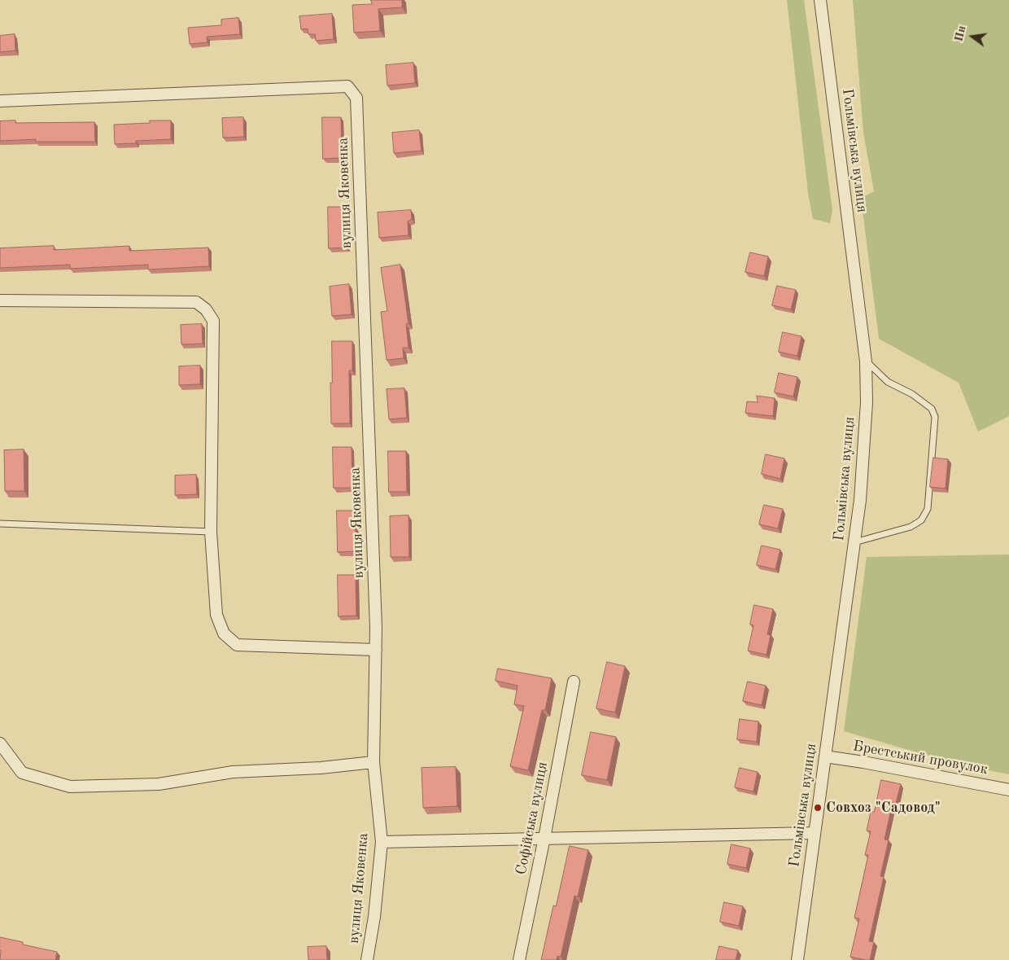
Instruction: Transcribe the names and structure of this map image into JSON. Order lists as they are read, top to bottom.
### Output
{
  "streets": {
    "street": [
      "Гольмівська вулиця",
      "вулиця Яковенка",
      "Брестський провулок",
      "Софійська вулиця"
    ]
  },
  "crossings": [
    ["Гольмівська вулиця", "Брестський провулок"]
  ],
  "places": ["Совхоз \"Садовод\""],
  "north": "left"
}
